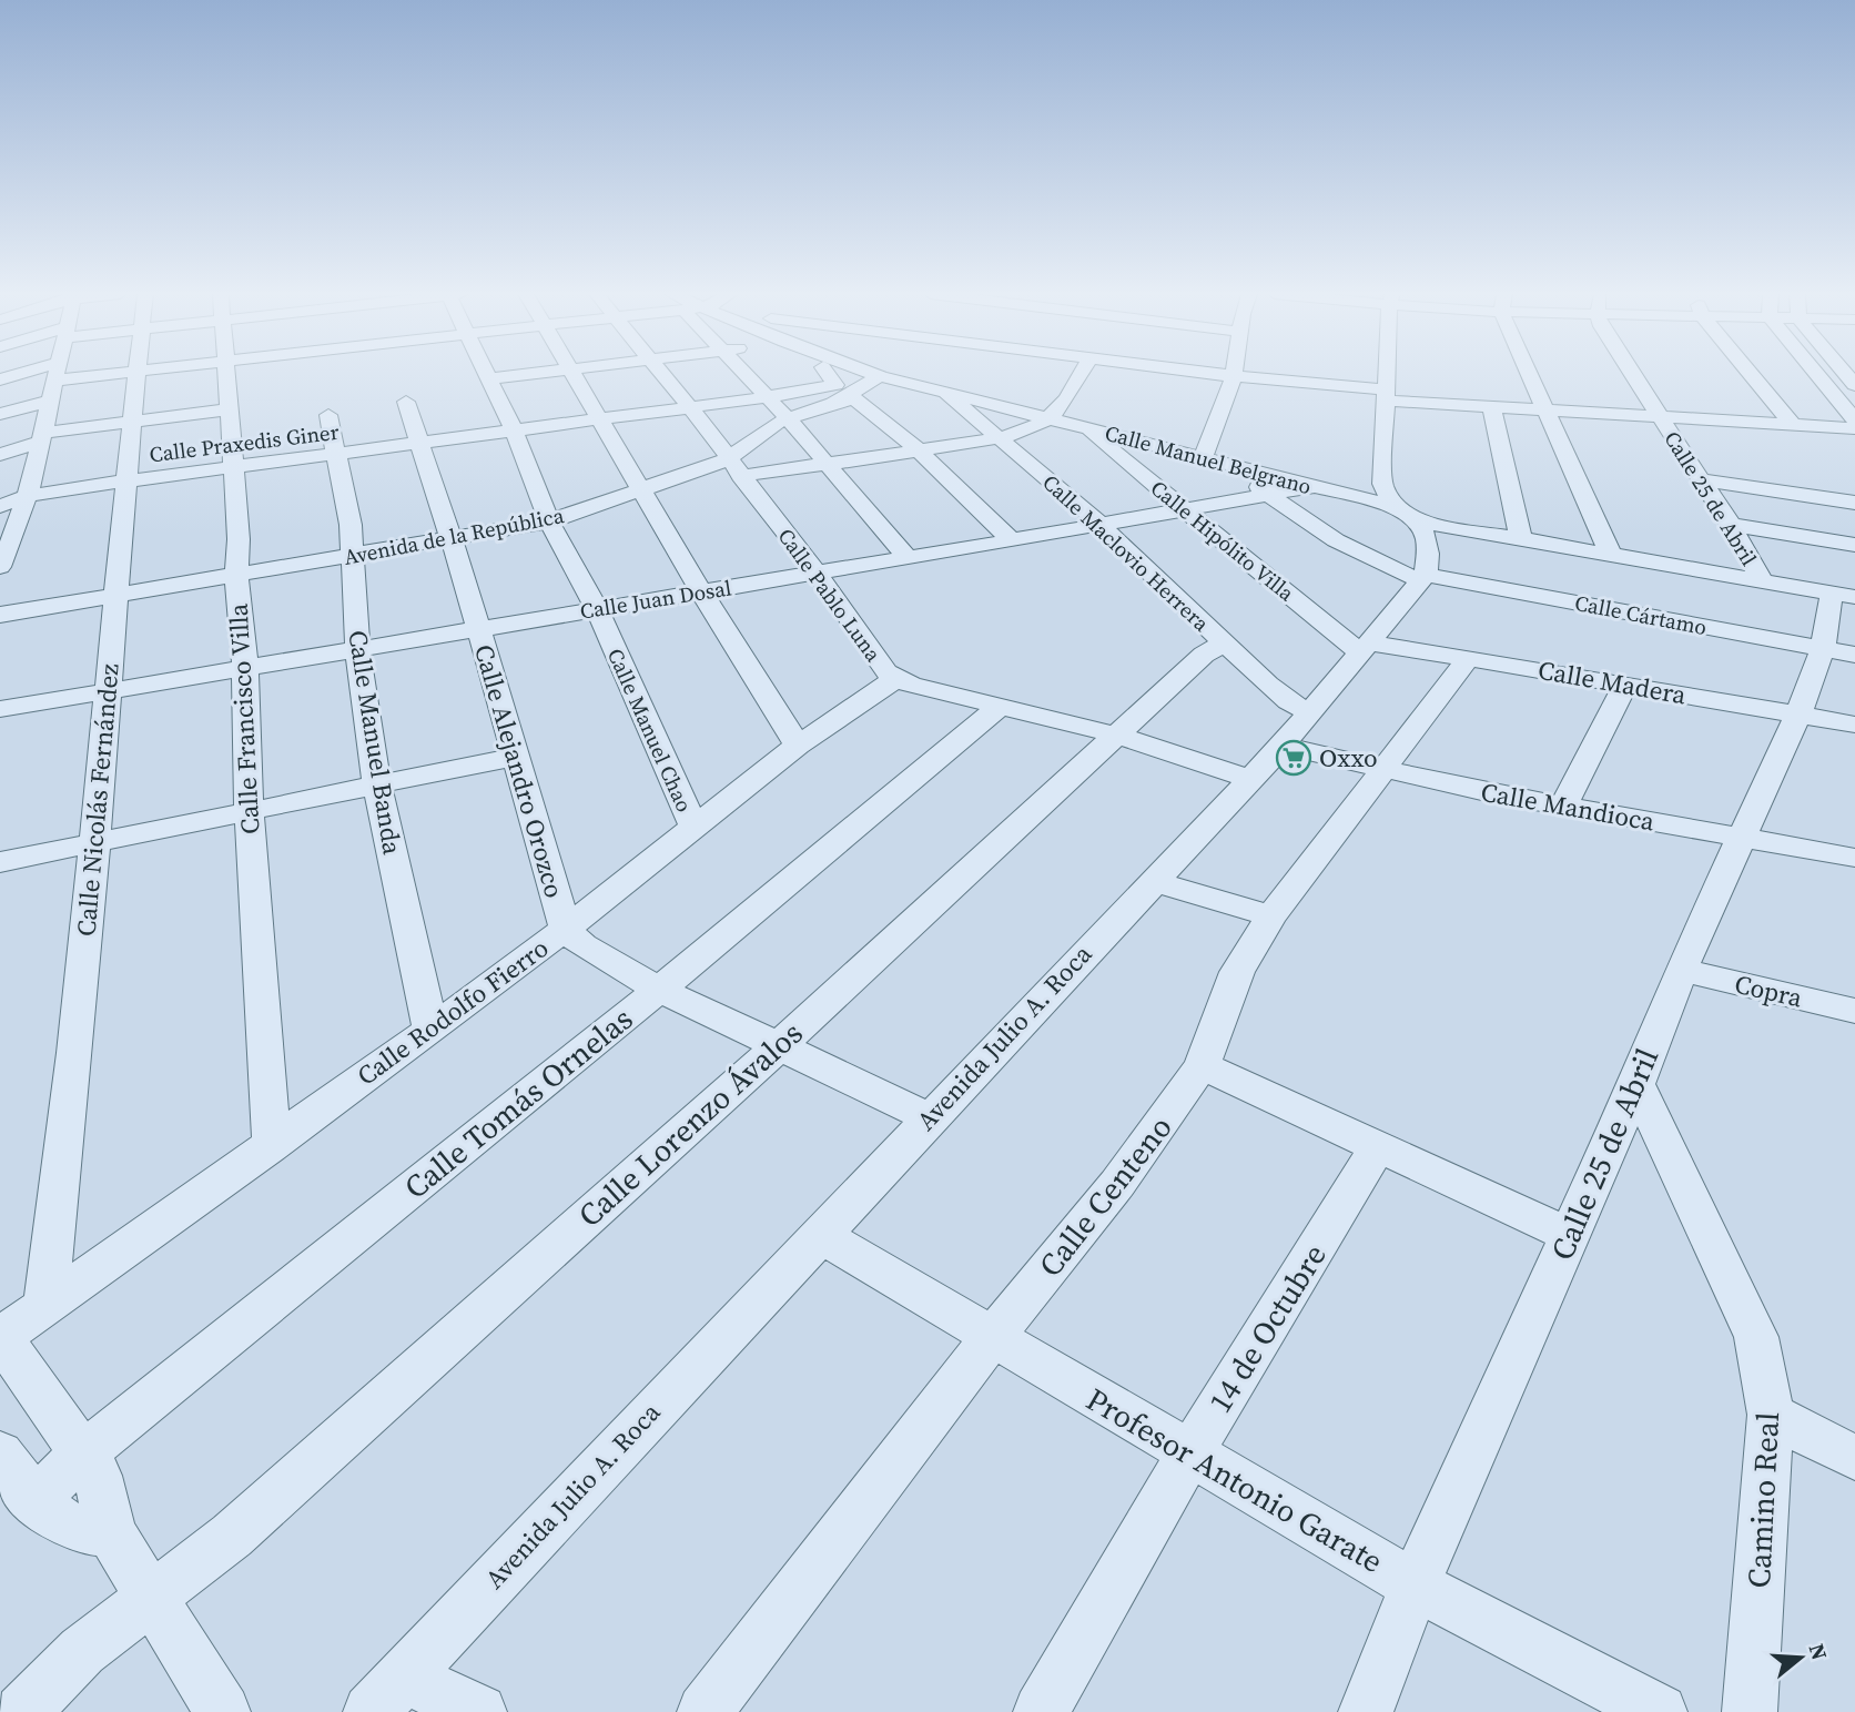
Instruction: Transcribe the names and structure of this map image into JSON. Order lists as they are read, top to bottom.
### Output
{
  "streets": {
    "street": [
      "Calle Praxedis Giner",
      "Calle Manuel Belgrano",
      "Calle 25 de Abril",
      "Avenida de la República",
      "Calle Hipólito Villa",
      "Calle Maclovio Herrera",
      "Calle Pablo Luna",
      "Calle Juan Dosal",
      "Calle Cártamo",
      "Calle Madera",
      "Calle Francisco Villa",
      "Calle Manuel Chao",
      "Calle Manuel Banda",
      "Calle Alejandro Orozco",
      "Calle Nicolás Fernández",
      "Calle Mandioca",
      "Copra",
      "Calle Rodolfo Fierro",
      "Avenida Julio A. Roca",
      "Calle Tomás Ornelas",
      "Calle Lorenzo Ávalos",
      "Calle Centeno",
      "14 de Octubre",
      "Profesor Antonio Garate",
      "Camino Real"
    ]
  },
  "crossings": [
    ["Calle Praxedis Giner", "Avenida de la República"],
    ["Calle Praxedis Giner", "Calle Pablo Luna"],
    ["Calle Praxedis Giner", "Calle Francisco Villa"],
    ["Calle Praxedis Giner", "Calle Manuel Chao"],
    ["Calle Praxedis Giner", "Calle Manuel Banda"],
    ["Calle Praxedis Giner", "Calle Alejandro Orozco"],
    ["Calle Praxedis Giner", "Calle Nicolás Fernández"],
    ["Calle Manuel Belgrano", "Calle 25 de Abril"],
    ["Calle Manuel Belgrano", "Avenida de la República"],
    ["Calle Manuel Belgrano", "Calle Hipólito Villa"],
    ["Calle Manuel Belgrano", "Calle Maclovio Herrera"],
    ["Calle Manuel Belgrano", "Calle Juan Dosal"],
    ["Calle Manuel Belgrano", "Calle Cártamo"],
    ["Calle 25 de Abril", "Calle Cártamo"],
    ["Calle 25 de Abril", "Calle Madera"],
    ["Calle 25 de Abril", "Calle Mandioca"],
    ["Calle 25 de Abril", "Copra"],
    ["Calle 25 de Abril", "Profesor Antonio Garate"],
    ["Calle 25 de Abril", "Camino Real"],
    ["Avenida de la República", "Calle Pablo Luna"],
    ["Avenida de la República", "Calle Francisco Villa"],
    ["Avenida de la República", "Calle Manuel Chao"],
    ["Avenida de la República", "Calle Manuel Banda"],
    ["Avenida de la República", "Calle Alejandro Orozco"],
    ["Avenida de la República", "Calle Nicolás Fernández"],
    ["Calle Hipólito Villa", "Calle Juan Dosal"],
    ["Calle Hipólito Villa", "Calle Madera"],
    ["Calle Hipólito Villa", "Avenida Julio A. Roca"],
    ["Calle Maclovio Herrera", "Calle Juan Dosal"],
    ["Calle Maclovio Herrera", "Avenida Julio A. Roca"],
    ["Calle Maclovio Herrera", "Calle Lorenzo Ávalos"],
    ["Calle Pablo Luna", "Calle Juan Dosal"],
    ["Calle Pablo Luna", "Calle Rodolfo Fierro"],
    ["Calle Pablo Luna", "Avenida Julio A. Roca"],
    ["Calle Pablo Luna", "Calle Tomás Ornelas"],
    ["Calle Pablo Luna", "Calle Lorenzo Ávalos"],
    ["Calle Juan Dosal", "Calle Cártamo"],
    ["Calle Juan Dosal", "Calle Francisco Villa"],
    ["Calle Juan Dosal", "Calle Manuel Chao"],
    ["Calle Juan Dosal", "Calle Manuel Banda"],
    ["Calle Juan Dosal", "Calle Alejandro Orozco"],
    ["Calle Juan Dosal", "Calle Nicolás Fernández"],
    ["Calle Cártamo", "Avenida Julio A. Roca"],
    ["Calle Madera", "Avenida Julio A. Roca"],
    ["Calle Madera", "Calle Centeno"],
    ["Calle Francisco Villa", "Calle Rodolfo Fierro"],
    ["Calle Manuel Chao", "Calle Rodolfo Fierro"],
    ["Calle Manuel Banda", "Calle Rodolfo Fierro"],
    ["Calle Alejandro Orozco", "Calle Rodolfo Fierro"],
    ["Calle Alejandro Orozco", "Avenida Julio A. Roca"],
    ["Calle Alejandro Orozco", "Calle Tomás Ornelas"],
    ["Calle Alejandro Orozco", "Calle Lorenzo Ávalos"],
    ["Calle Nicolás Fernández", "Calle Rodolfo Fierro"],
    ["Calle Mandioca", "Avenida Julio A. Roca"],
    ["Calle Mandioca", "Calle Centeno"],
    ["Avenida Julio A. Roca", "Profesor Antonio Garate"],
    ["Calle Centeno", "Profesor Antonio Garate"],
    ["14 de Octubre", "Profesor Antonio Garate"]
  ],
  "places": {
    "supermarket": ["Oxxo"]
  },
  "north": "right"
}
